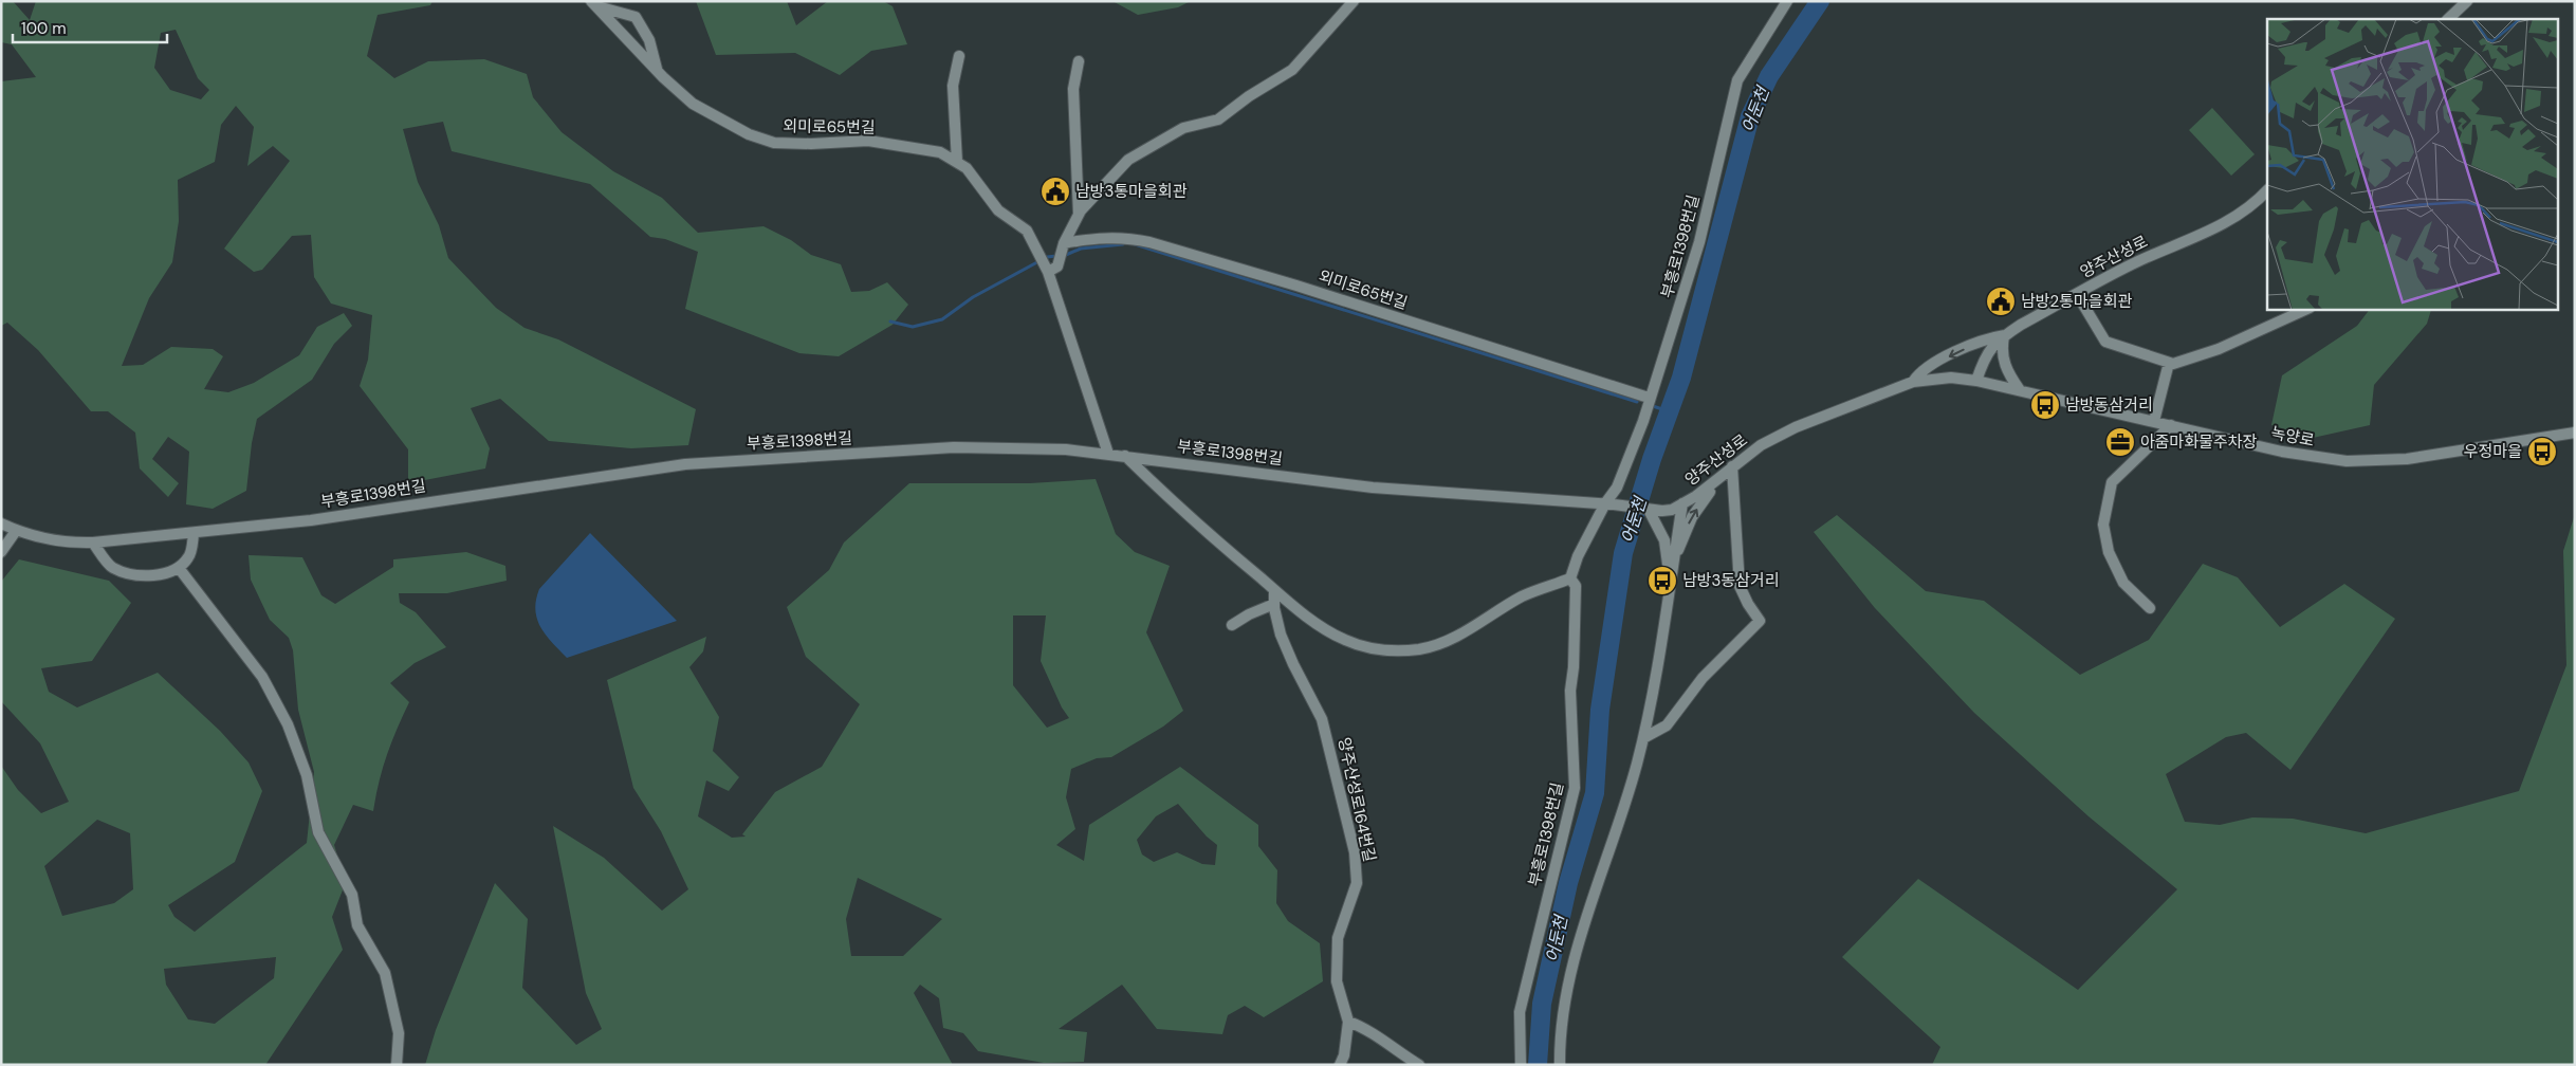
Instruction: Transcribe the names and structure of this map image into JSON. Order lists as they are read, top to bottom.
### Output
{
  "streets": {
    "street": [
      "외미로65번길",
      "부흥로1398번길",
      "양주산성로",
      "녹양로",
      "양주산성로164번길"
    ]
  },
  "crossings": [
    ["외미로65번길", "부흥로1398번길"],
    ["부흥로1398번길", "양주산성로"],
    ["양주산성로", "녹양로"]
  ],
  "water": ["어둔천"],
  "places": {
    "public building": ["남방3통마을회관", "남방2통마을회관"],
    "bus stop": ["남방동삼거리", "우정마을", "남방3동삼거리"],
    "office": ["아줌마화물주차장"]
  },
  "scale_bar": "100 m"
}
